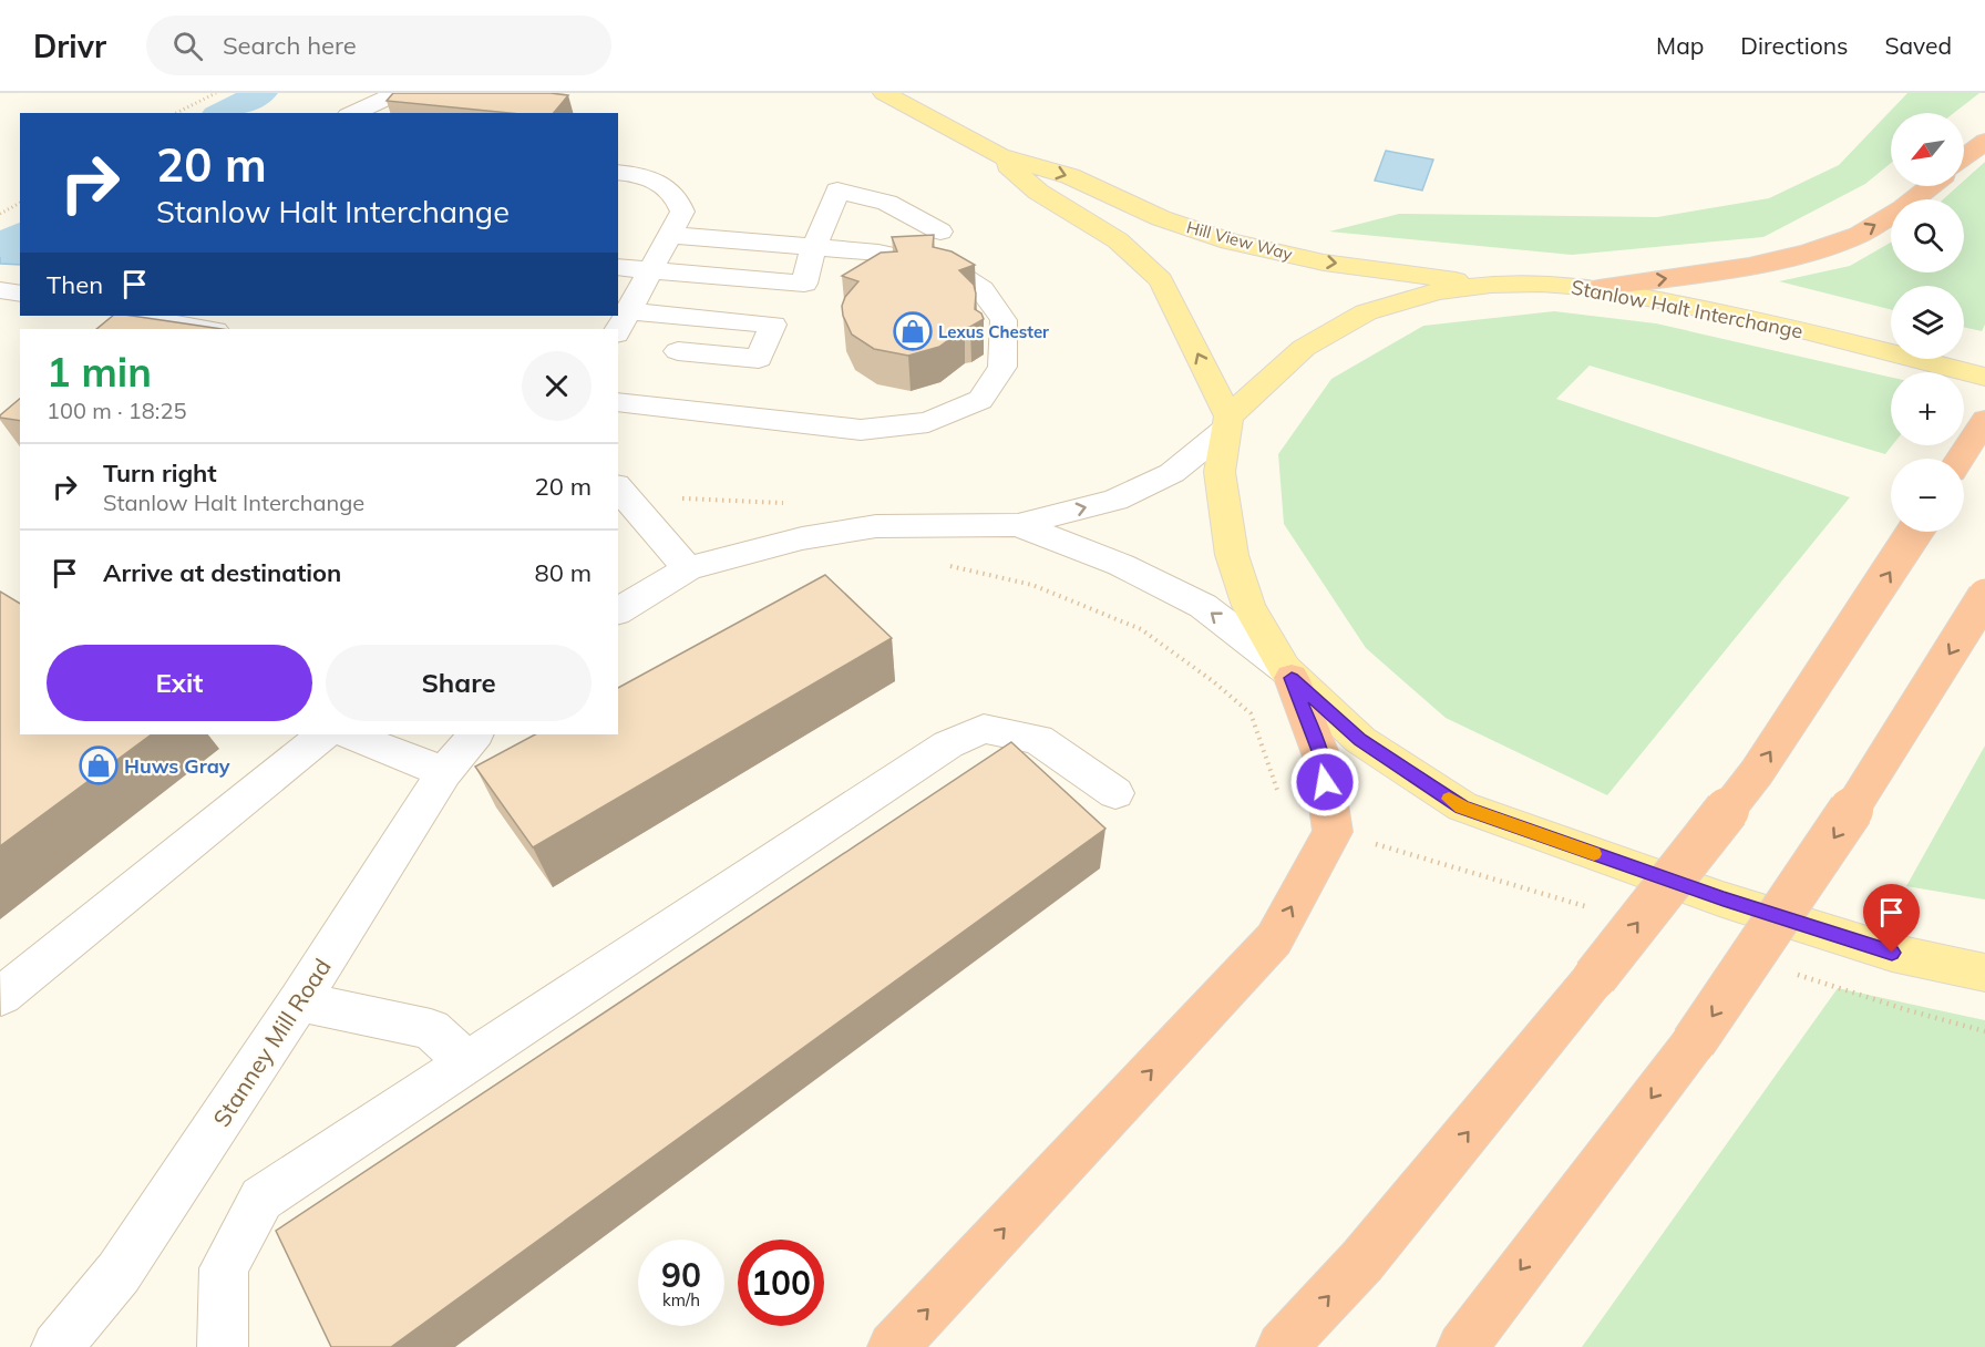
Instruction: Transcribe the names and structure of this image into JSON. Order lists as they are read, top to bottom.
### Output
{
  "streets": {
    "main road": ["Hill View Way", "Stanlow Halt Interchange"],
    "street": ["Stanney Mill Road"]
  },
  "crossings": [
    ["Hill View Way", "Stanlow Halt Interchange"]
  ],
  "places": {
    "shop": ["Lexus Chester", "Huws Gray"]
  },
  "north": "bottom left",
  "page": {
    "header": "Drivr",
    "search": "Search here",
    "nav": ["Map", "Directions", "Saved"],
    "map_buttons": ["+", "−"],
    "turn": ["20 m", "Stanlow Halt Interchange"],
    "then": "Then",
    "heading": ["1 min", "100 m · 18:25"],
    "list": [
      {
        "name": "Turn right",
        "note": "Stanlow Halt Interchange",
        "value": "20 m"
      },
      {
        "name": "Arrive at destination",
        "value": "80 m"
      }
    ],
    "buttons": ["Exit", "Share"],
    "speed": "90 km/h",
    "limit": "100"
  }
}
